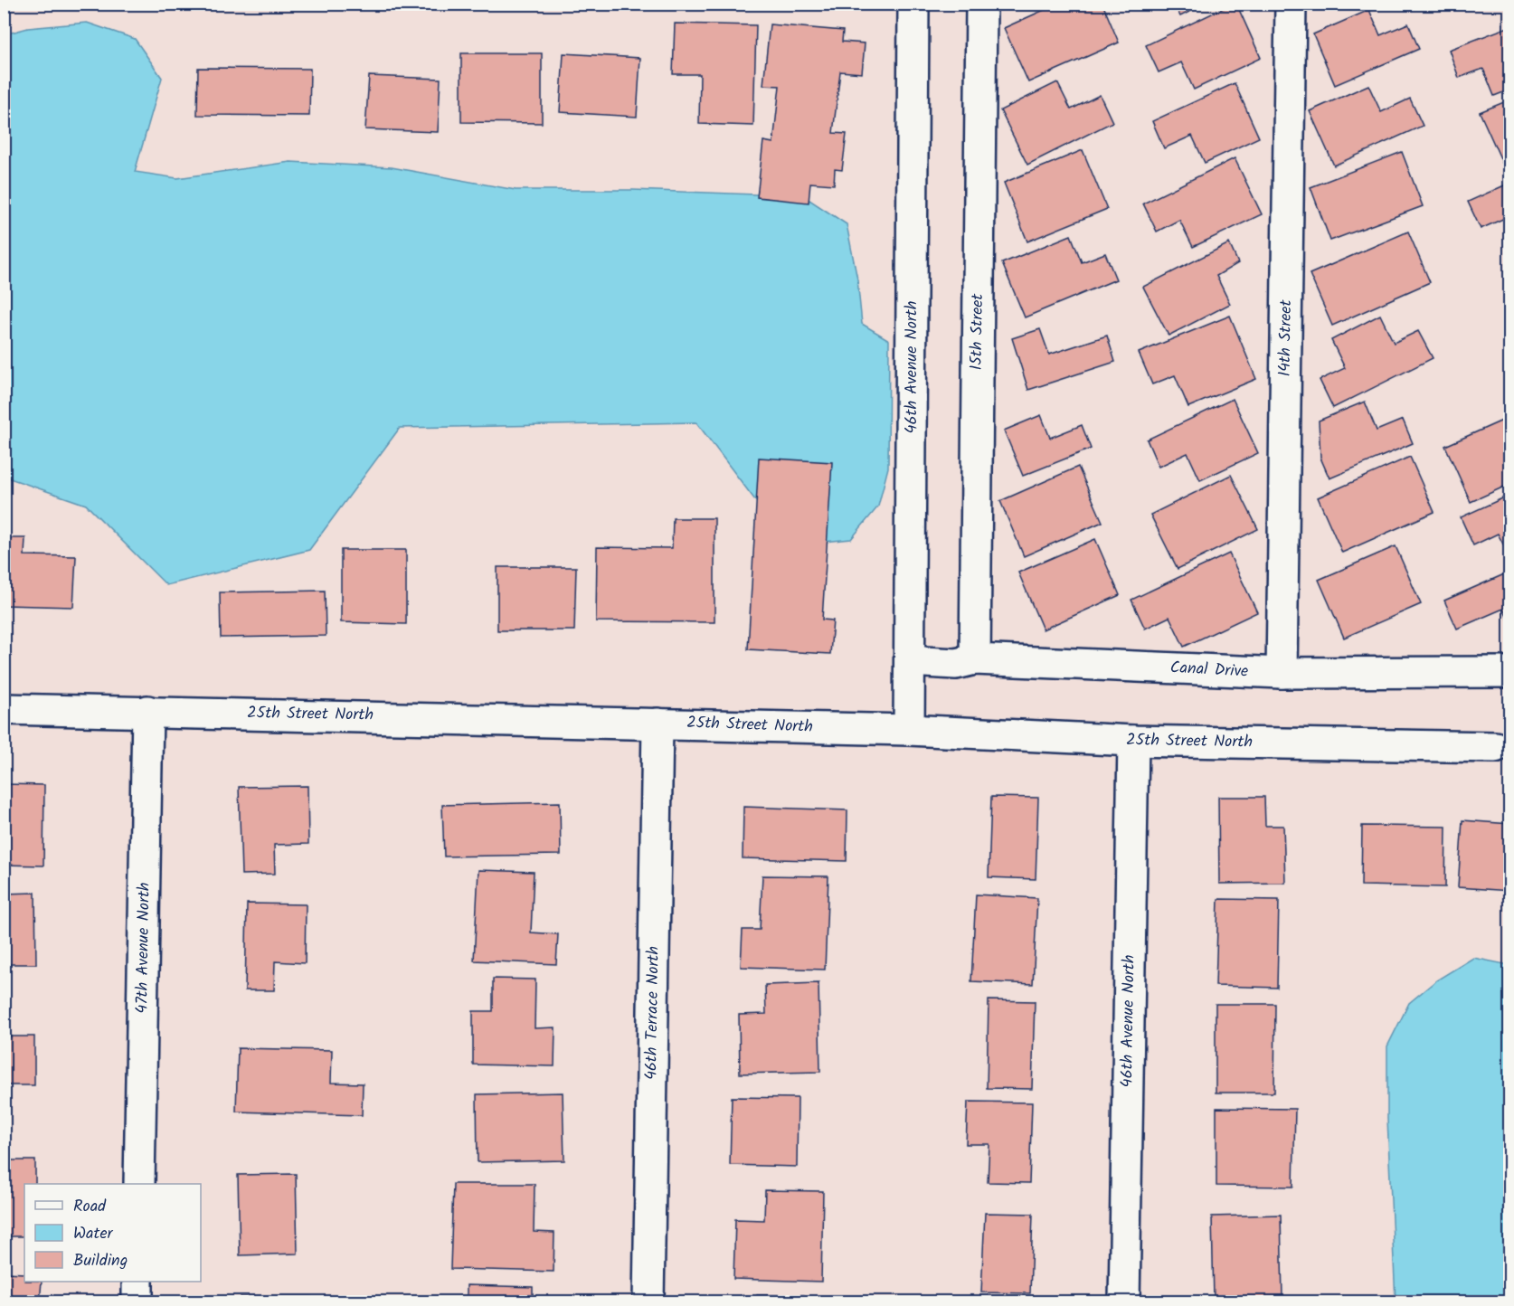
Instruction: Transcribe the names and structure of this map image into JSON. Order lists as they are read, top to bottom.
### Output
{
  "streets": {
    "street": [
      "15th Street",
      "14th Street",
      "46th Avenue North",
      "Canal Drive",
      "25th Street North",
      "47th Avenue North",
      "46th Terrace North"
    ]
  },
  "crossings": [
    ["15th Street", "Canal Drive"],
    ["14th Street", "Canal Drive"],
    ["46th Avenue North", "Canal Drive"],
    ["46th Avenue North", "25th Street North"],
    ["25th Street North", "47th Avenue North"],
    ["25th Street North", "46th Terrace North"]
  ],
  "legend": ["Road", "Water", "Building"]
}
